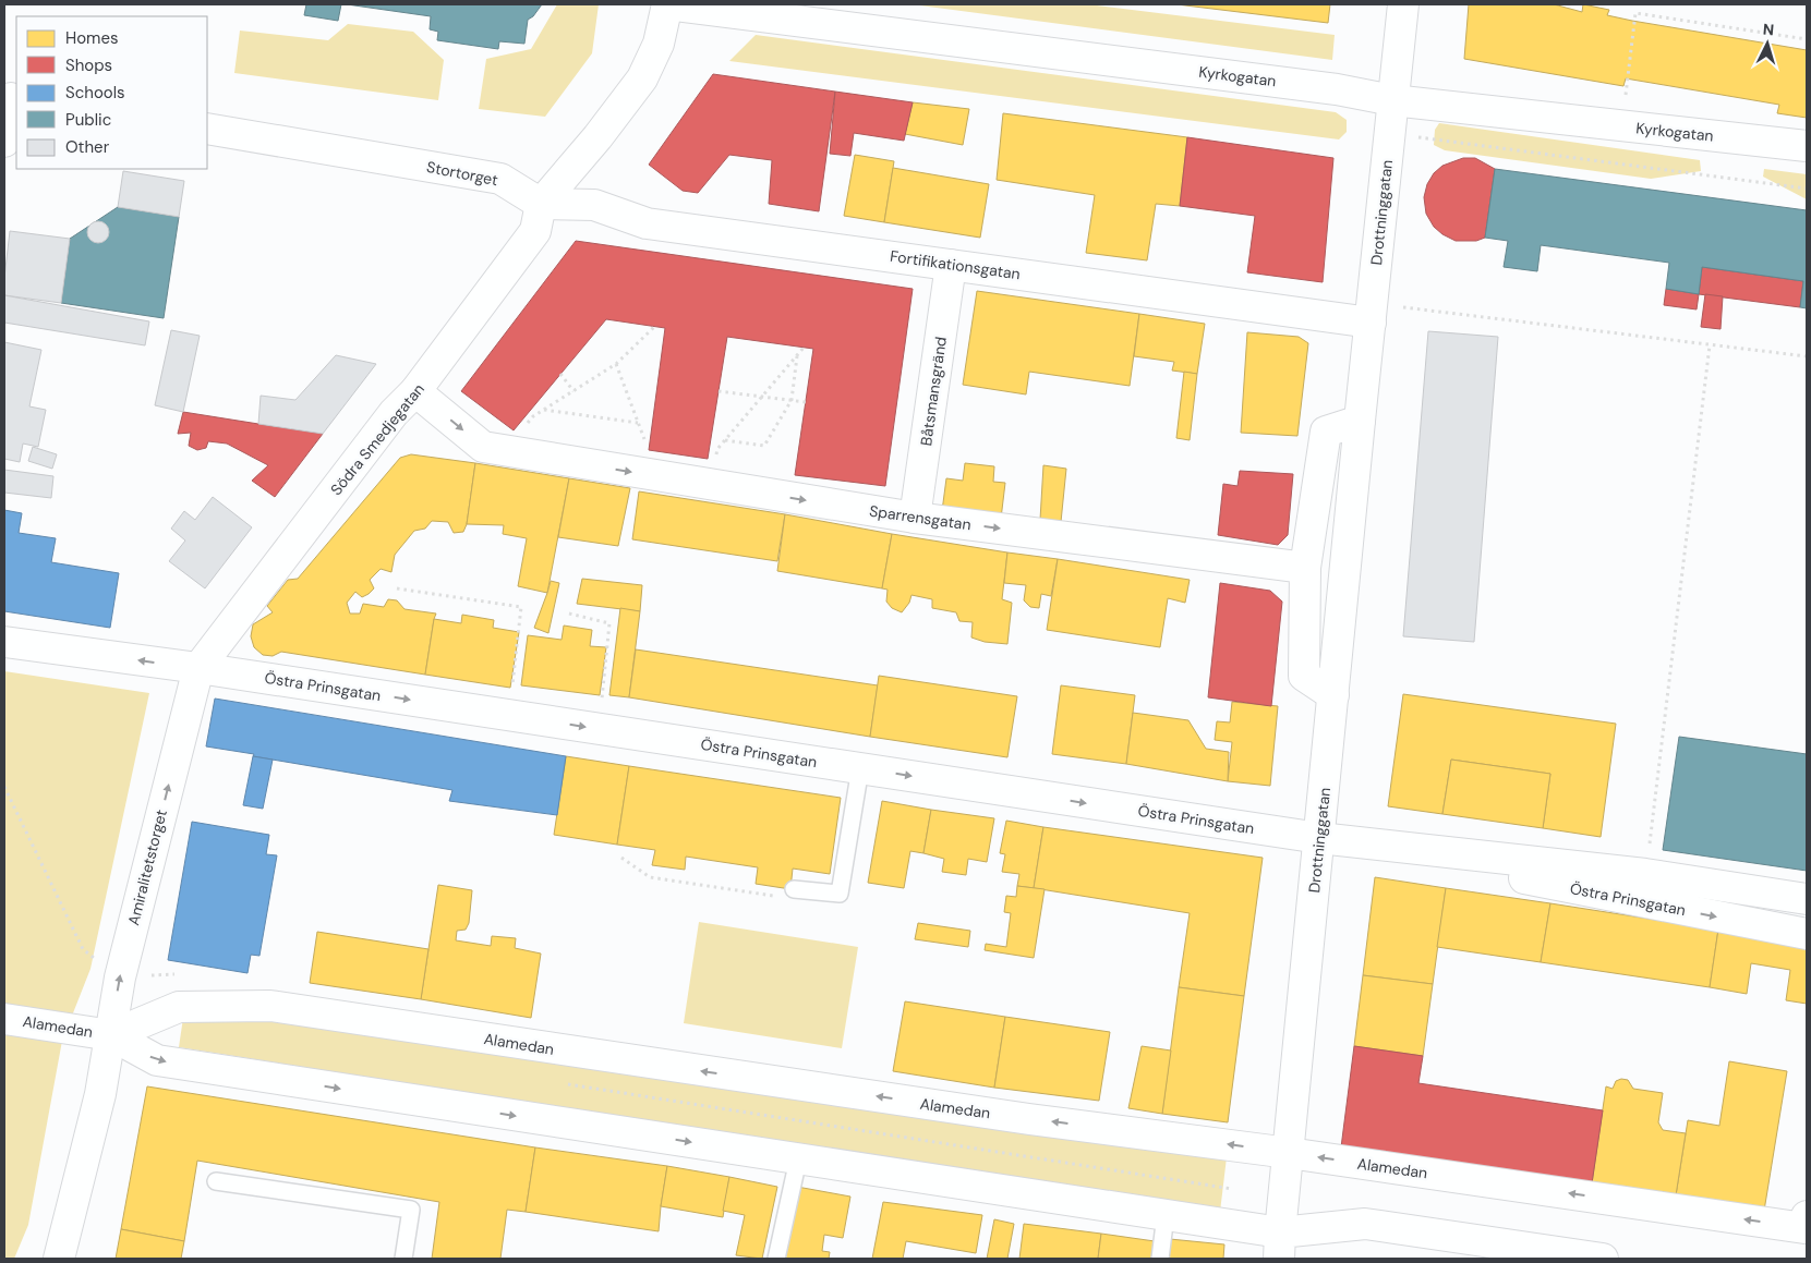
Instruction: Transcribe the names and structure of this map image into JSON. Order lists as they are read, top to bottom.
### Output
{
  "streets": {
    "street": [
      "Kyrkogatan",
      "Stortorget",
      "Drottninggatan",
      "Fortifikationsgatan",
      "Båtsmansgränd",
      "Södra Smedjegatan",
      "Sparrensgatan",
      "Östra Prinsgatan",
      "Amiralitetstorget",
      "Alamedan"
    ]
  },
  "crossings": [
    ["Kyrkogatan", "Drottninggatan"],
    ["Stortorget", "Fortifikationsgatan"],
    ["Stortorget", "Södra Smedjegatan"],
    ["Drottninggatan", "Fortifikationsgatan"],
    ["Drottninggatan", "Östra Prinsgatan"],
    ["Drottninggatan", "Alamedan"],
    ["Fortifikationsgatan", "Båtsmansgränd"],
    ["Fortifikationsgatan", "Södra Smedjegatan"],
    ["Båtsmansgränd", "Sparrensgatan"],
    ["Södra Smedjegatan", "Sparrensgatan"],
    ["Södra Smedjegatan", "Östra Prinsgatan"],
    ["Södra Smedjegatan", "Amiralitetstorget"],
    ["Östra Prinsgatan", "Amiralitetstorget"],
    ["Amiralitetstorget", "Alamedan"]
  ],
  "one_way": ["Sparrensgatan", "Amiralitetstorget"],
  "legend": [
    "Homes",
    "Shops",
    "Schools",
    "Public",
    "Other"
  ],
  "north": "top"
}
